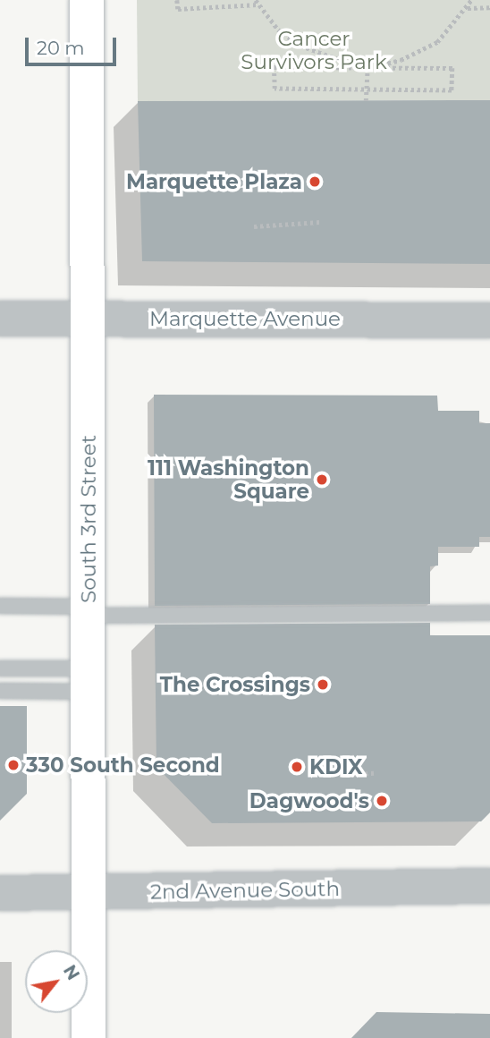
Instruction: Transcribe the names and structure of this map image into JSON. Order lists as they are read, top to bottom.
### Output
{
  "streets": {
    "main road": ["South 3rd Street"],
    "street": ["Marquette Avenue", "2nd Avenue South"]
  },
  "crossings": [
    ["Marquette Avenue", "South 3rd Street"],
    ["South 3rd Street", "2nd Avenue South"]
  ],
  "parks": ["Cancer Survivors Park"],
  "places": [
    "Marquette Plaza",
    "111 Washington Square",
    "The Crossings",
    "330 South Second",
    "KDIX",
    "Dagwood's"
  ],
  "scale_bar": "20 m",
  "north": "top right"
}
